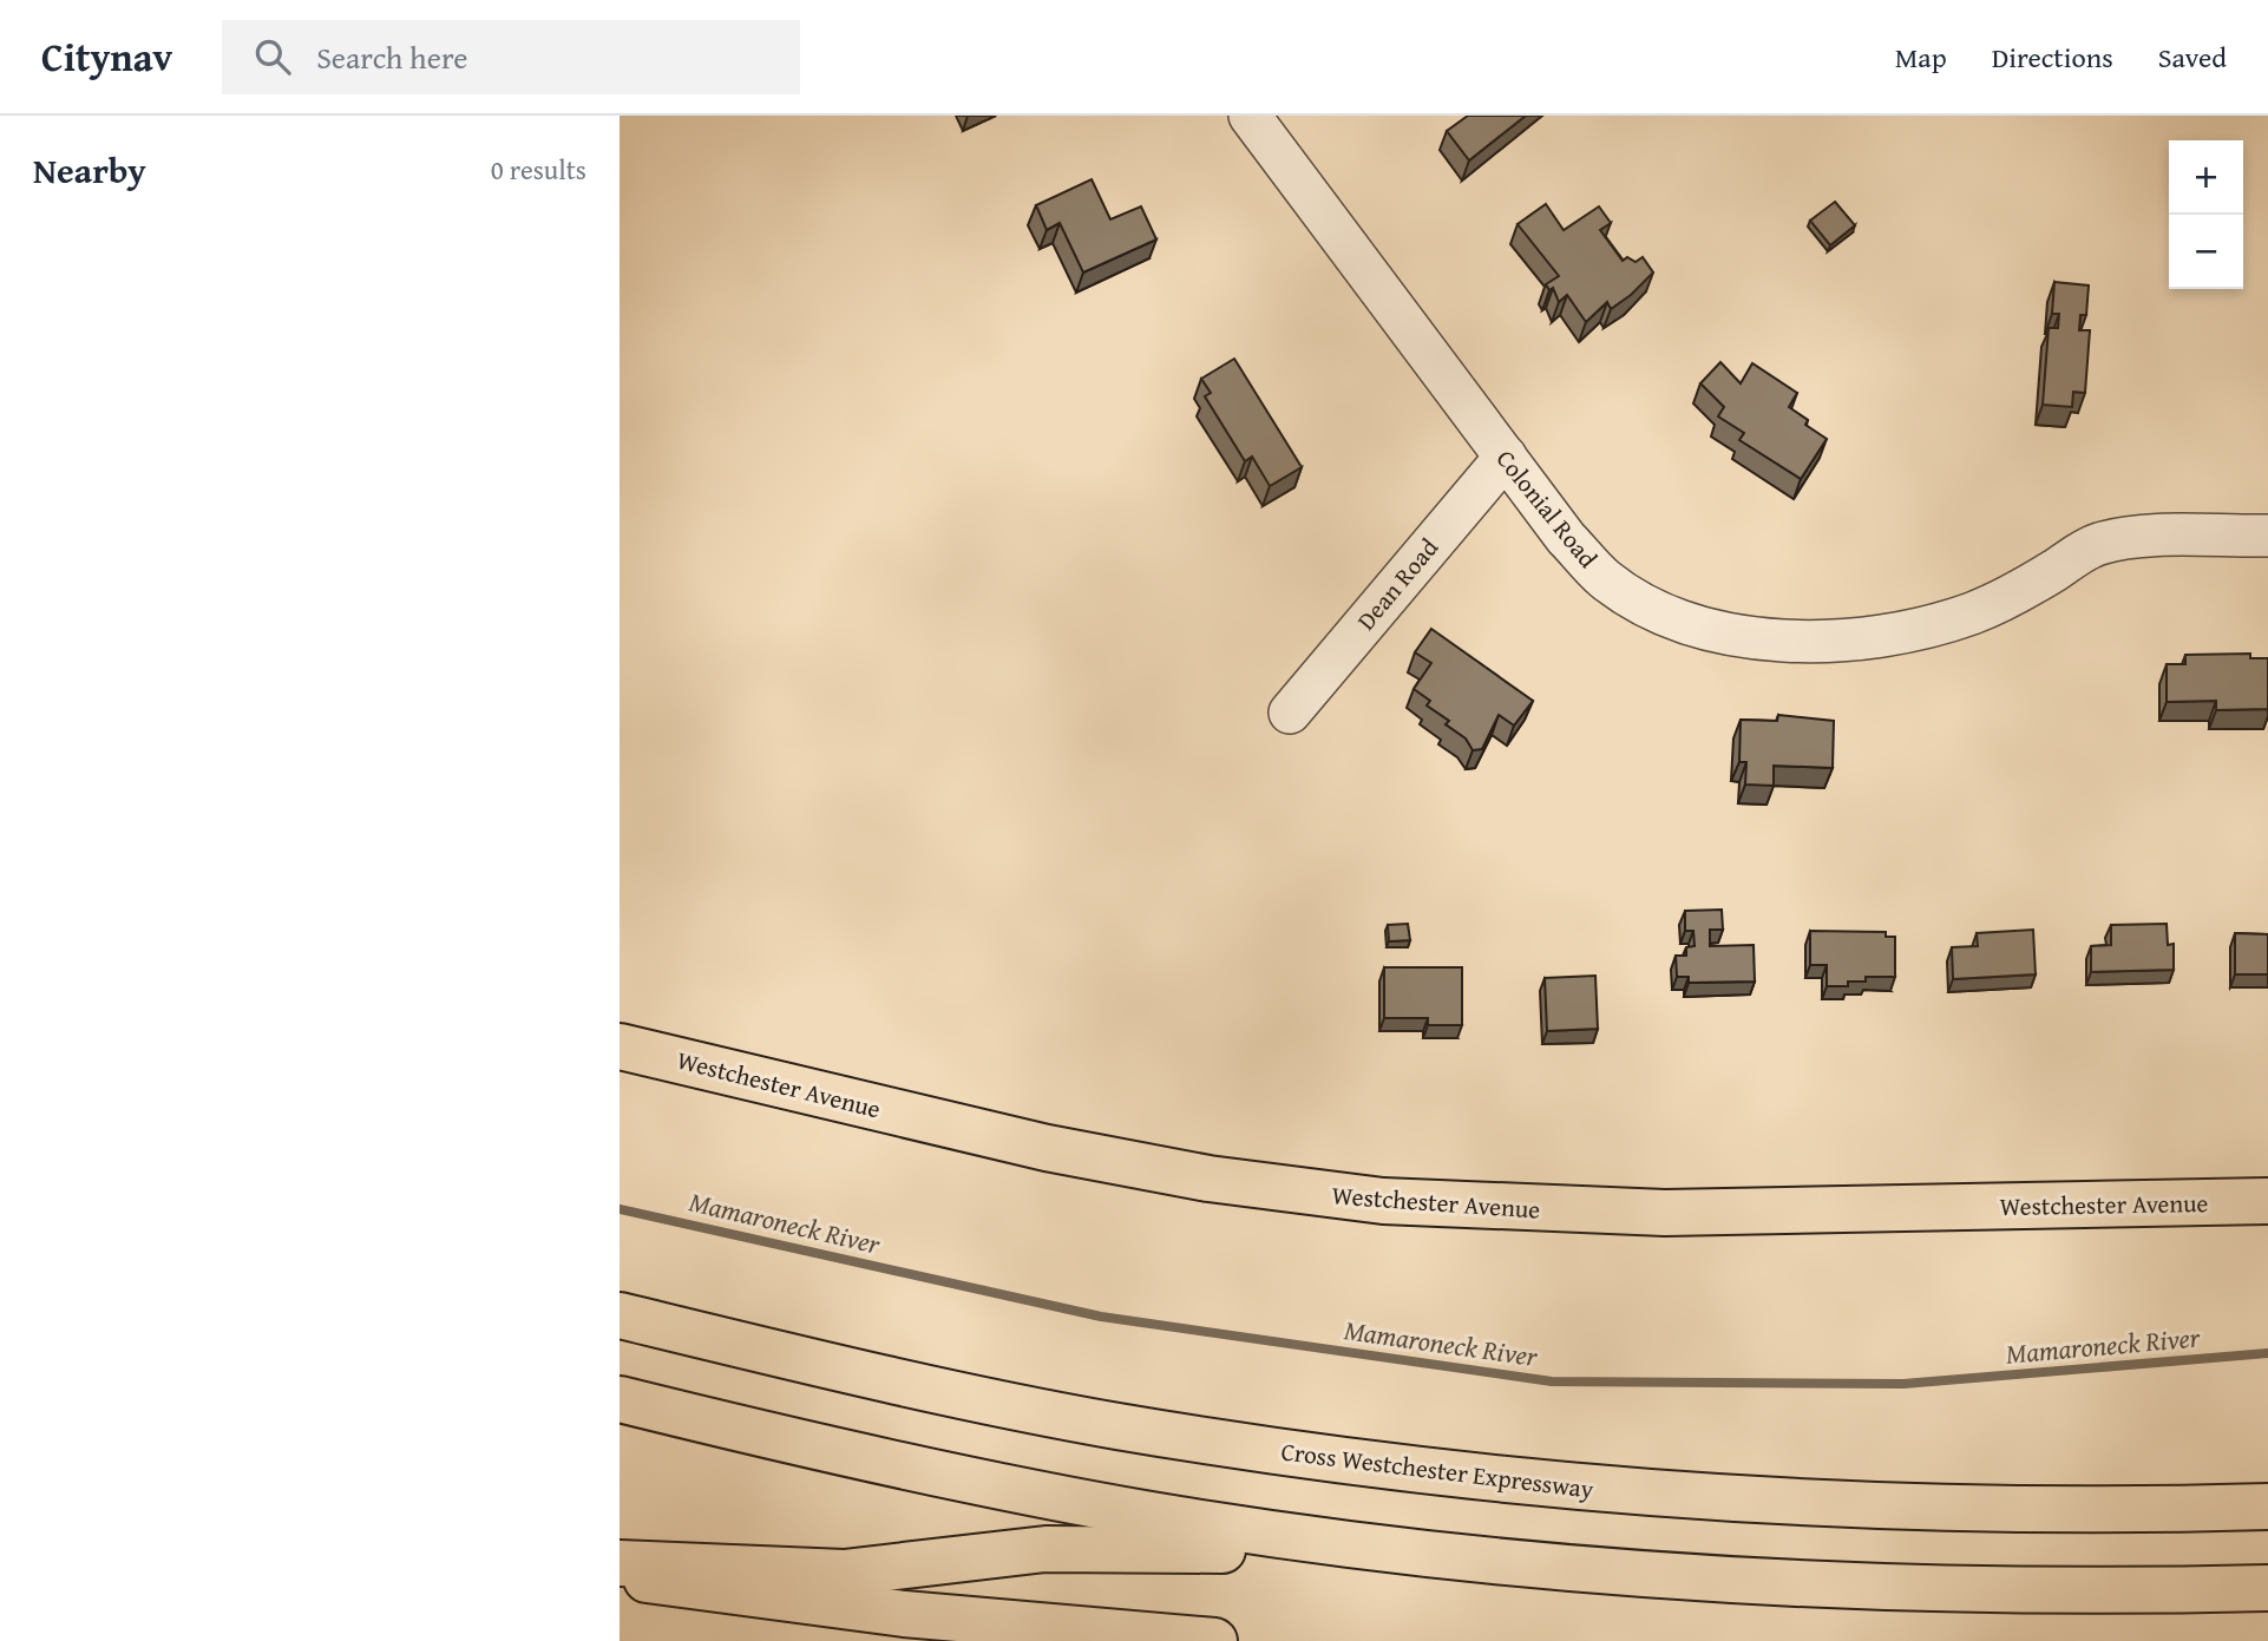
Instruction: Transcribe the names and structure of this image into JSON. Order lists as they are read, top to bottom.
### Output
{
  "streets": {
    "main road": ["Westchester Avenue", "Cross Westchester Expressway"],
    "street": ["Colonial Road", "Dean Road"]
  },
  "crossings": [
    ["Colonial Road", "Dean Road"]
  ],
  "water": ["Mamaroneck River"],
  "page": {
    "header": "Citynav",
    "search": "Search here",
    "nav": ["Map", "Directions", "Saved"],
    "heading": ["Nearby", "0 results"],
    "map_buttons": ["+", "−"]
  }
}
